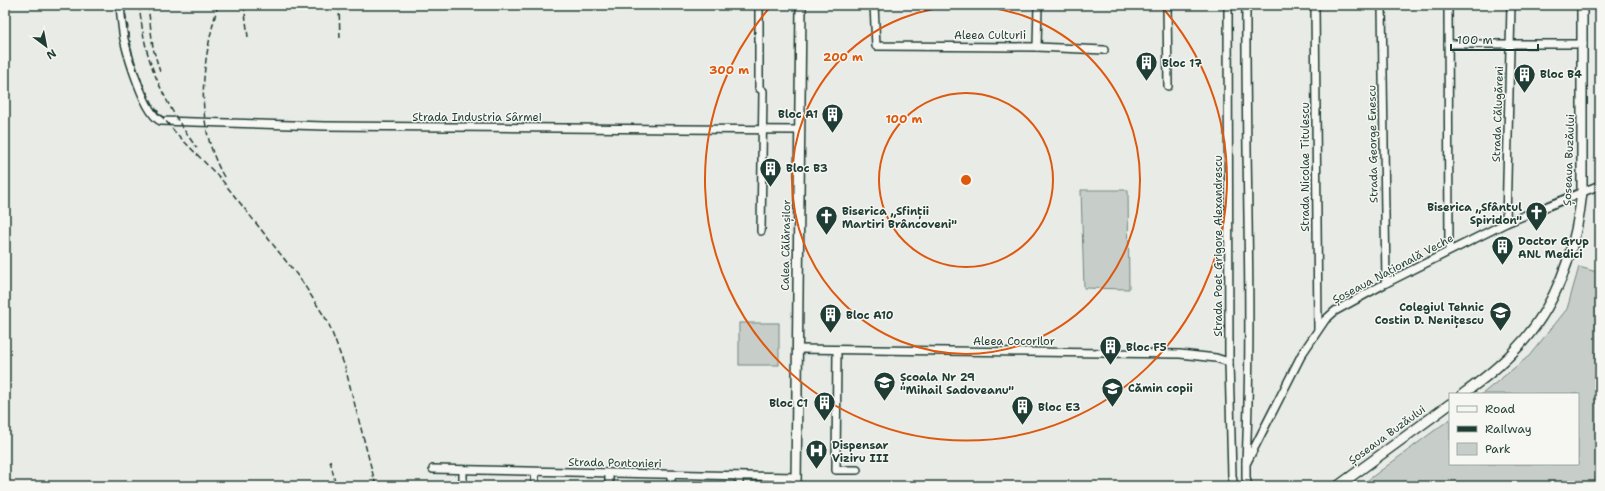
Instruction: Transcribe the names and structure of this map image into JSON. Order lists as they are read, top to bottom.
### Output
{
  "streets": {
    "main road": ["Șoseaua Buzăului", "Calea Călărașilor"],
    "street": [
      "Aleea Culturii",
      "Strada Călugăreni",
      "Strada Industria Sârmei",
      "Strada George Enescu",
      "Strada Nicolae Titulescu",
      "Strada Poet Grigore Alexandrescu",
      "Șoseaua Națională Veche",
      "Aleea Cocorilor",
      "Strada Pontonieri"
    ]
  },
  "crossings": [
    ["Strada Călugăreni", "Șoseaua Națională Veche"],
    ["Strada Industria Sârmei", "Calea Călărașilor"],
    ["Strada George Enescu", "Șoseaua Națională Veche"],
    ["Șoseaua Buzăului", "Șoseaua Națională Veche"],
    ["Strada Nicolae Titulescu", "Șoseaua Națională Veche"],
    ["Calea Călărașilor", "Aleea Cocorilor"],
    ["Calea Călărașilor", "Strada Pontonieri"],
    ["Strada Poet Grigore Alexandrescu", "Aleea Cocorilor"]
  ],
  "places": {
    "building": [
      "Bloc 17",
      "Bloc B4",
      "Bloc A1",
      "Bloc B3",
      "Doctor Grup ANL Medici",
      "Bloc A10",
      "Bloc F5",
      "Bloc C1",
      "Bloc E3"
    ],
    "church": ["Biserica „Sfântul Spiridon\"", "Biserica „Sfinții Martiri Brâncoveni\""],
    "school or university": ["Colegiul Tehnic Costin D. Nenițescu", "Școala Nr 29 \"Mihail Sadoveanu\"", "Cămin copii"],
    "hospital": ["Dispensar Viziru III"]
  },
  "legend": ["Road", "Railway", "Park"],
  "scale_bar": "100 m",
  "north": "bottom right",
  "rings": ["200 m", "300 m", "100 m"]
}
